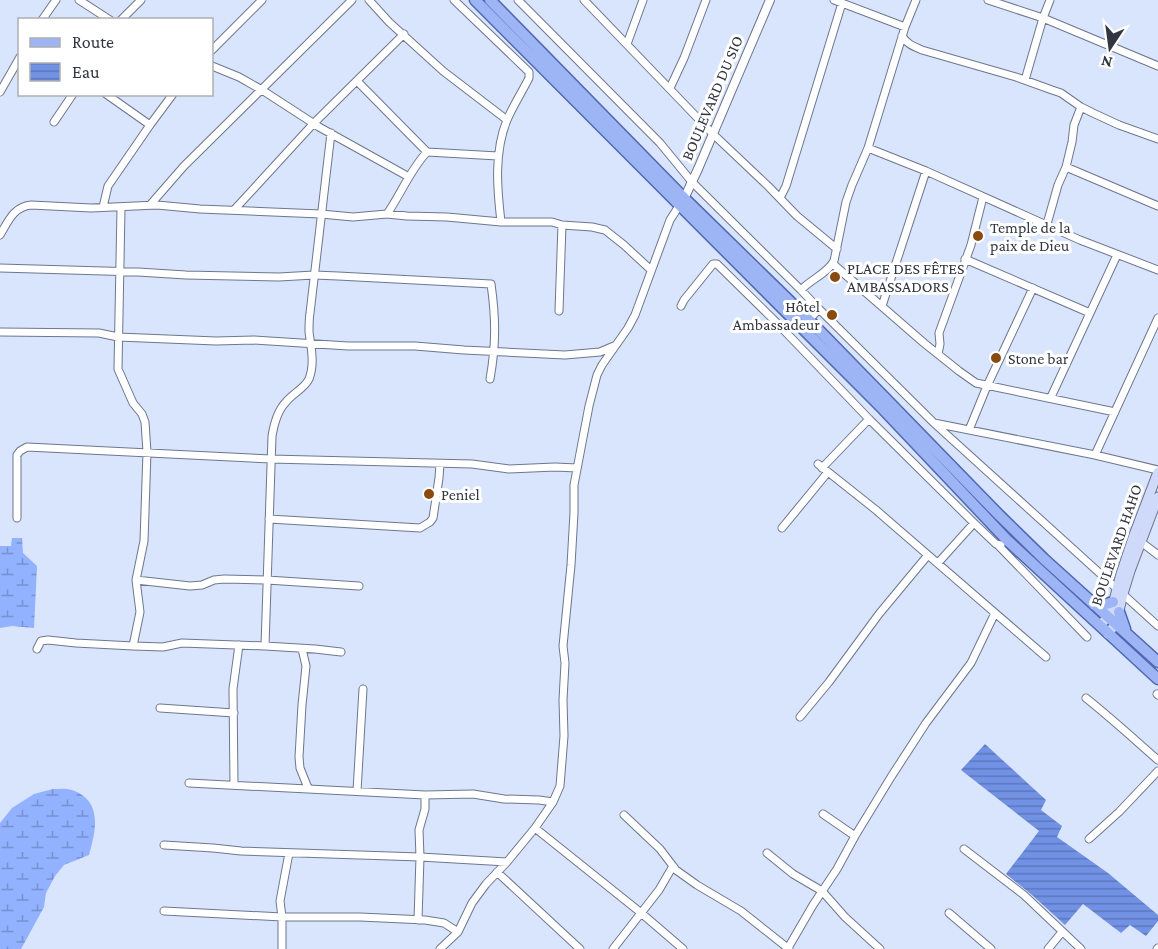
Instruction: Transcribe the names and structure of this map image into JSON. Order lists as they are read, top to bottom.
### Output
{
  "streets": {
    "main road": ["BOULEVARD HAHO"],
    "street": ["BOULEVARD DU SIO"]
  },
  "places": [
    "Temple de la paix de Dieu",
    "PLACE DES FÊTES AMBASSADORS",
    "Hôtel Ambassadeur",
    "Stone bar",
    "Peniel"
  ],
  "legend": ["Route", "Eau"],
  "north": "bottom"
}
